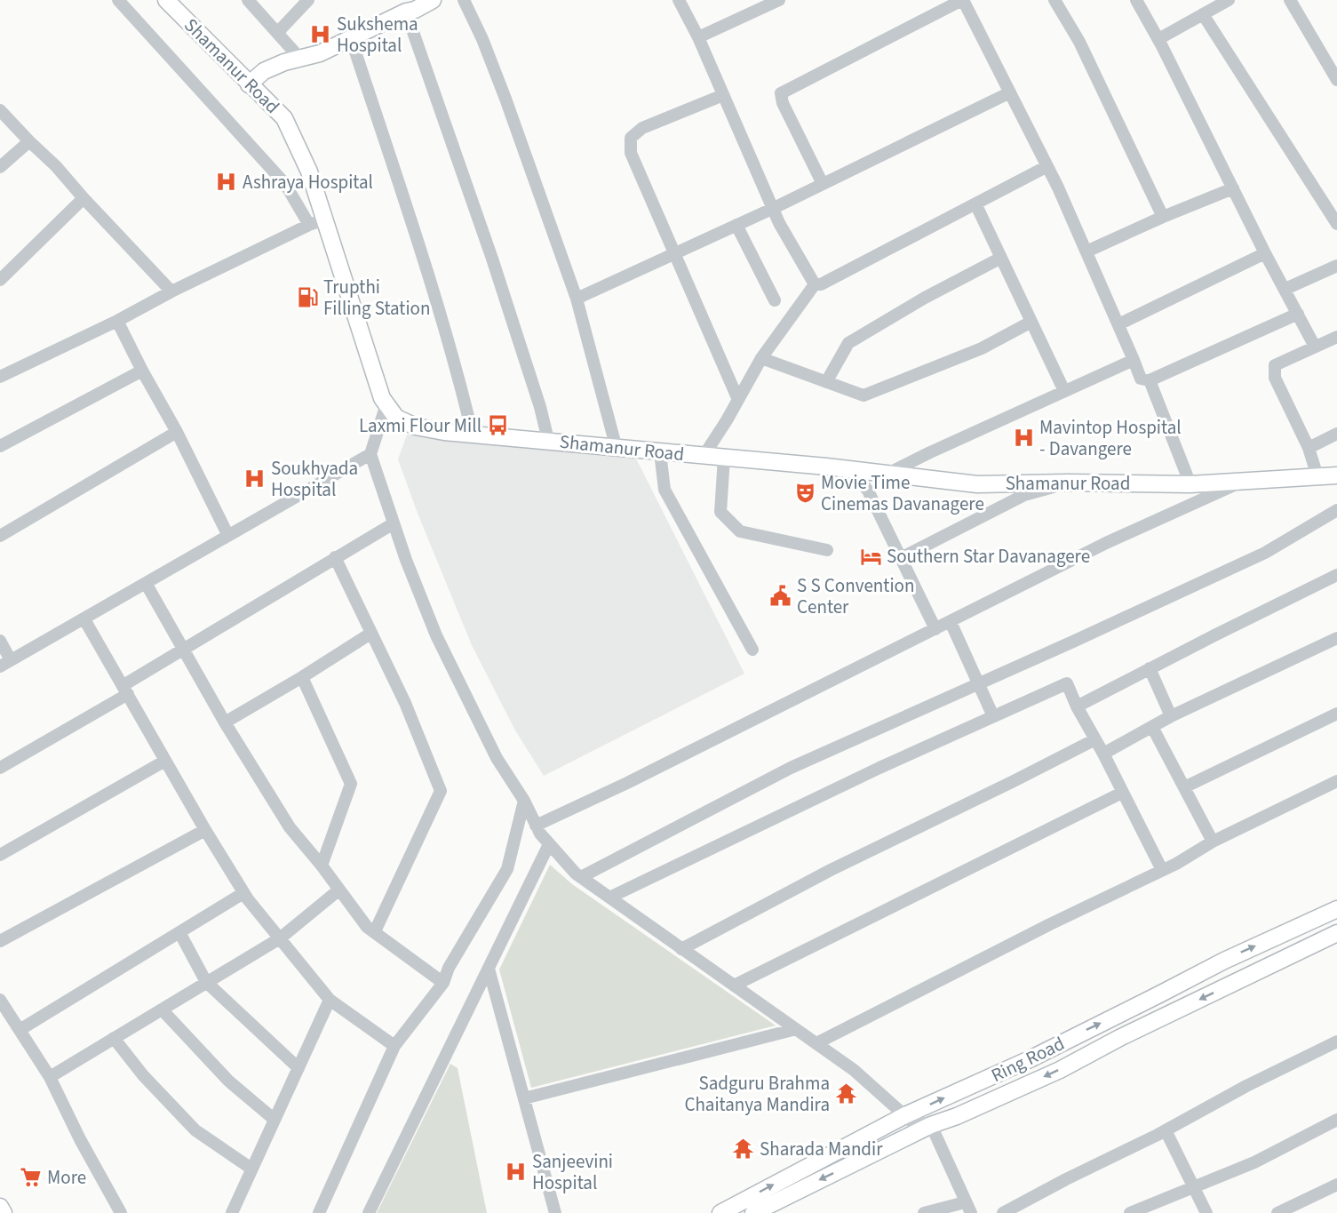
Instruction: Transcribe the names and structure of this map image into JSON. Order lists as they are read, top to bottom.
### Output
{
  "streets": {
    "main road": ["Shamanur Road", "Ring Road"]
  },
  "places": {
    "hospital": [
      "Sukshema Hospital",
      "Ashraya Hospital",
      "Mavintop Hospital - Davangere",
      "Soukhyada Hospital",
      "Sanjeevini Hospital"
    ],
    "fuel station": ["Trupthi Filling Station"],
    "bus stop": ["Laxmi Flour Mill"],
    "theatre": ["Movie Time Cinemas Davanagere"],
    "hotel": ["Southern Star Davanagere"],
    "public building": ["S S Convention Center"],
    "temple": ["Sadguru Brahma Chaitanya Mandira", "Sharada Mandir"],
    "supermarket": ["More"]
  }
}
